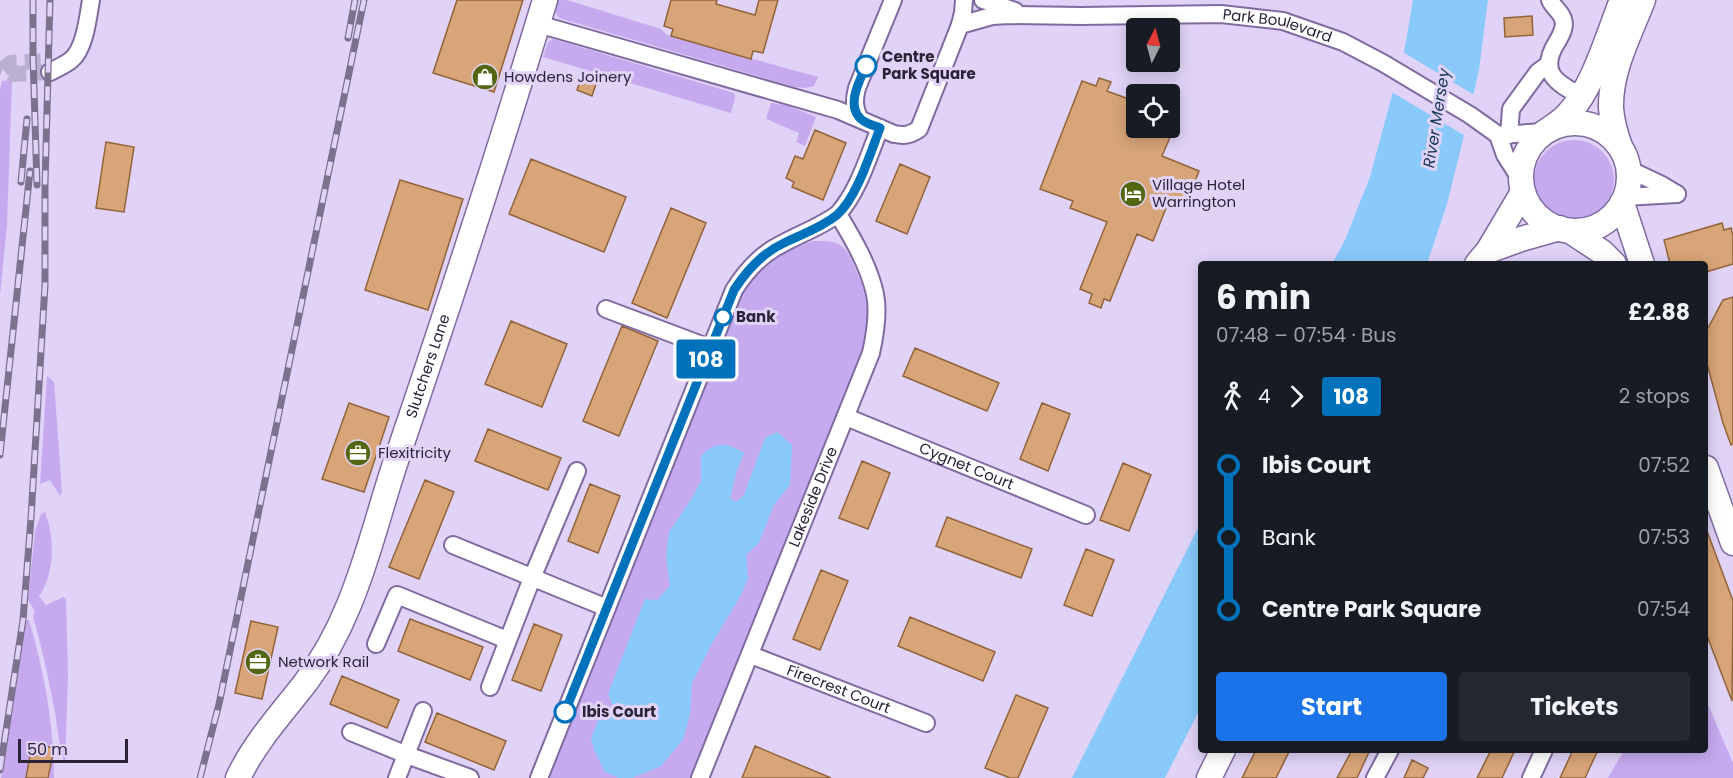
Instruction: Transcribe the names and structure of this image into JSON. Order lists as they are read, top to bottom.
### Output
{
  "streets": {
    "highway": ["Slutchers Lane"],
    "street": [
      "Park Boulevard",
      "Cygnet Court",
      "Lakeside Drive",
      "Firecrest Court"
    ]
  },
  "crossings": [
    ["Cygnet Court", "Lakeside Drive"],
    ["Lakeside Drive", "Firecrest Court"]
  ],
  "water": ["River Mersey"],
  "places": {
    "other": ["Centre Park Square", "Bank", "Ibis Court"],
    "shop": ["Howdens Joinery"],
    "hotel": ["Village Hotel Warrington"],
    "office": ["Flexitricity", "Network Rail"]
  },
  "lines": ["bus line 108"],
  "scale_bar": "50 m",
  "north": "top",
  "page": {
    "on_map": "108",
    "heading": ["6 min", "07:48 – 07:54 · Bus", "£2.88"],
    "legs": ["4", "108", "2 stops"],
    "list": [
      {
        "name": "Ibis Court",
        "value": "07:52"
      },
      {
        "name": "Bank",
        "value": "07:53"
      },
      {
        "name": "Centre Park Square",
        "value": "07:54"
      }
    ],
    "buttons": ["Start", "Tickets"],
    "scale": "50 m"
  }
}
